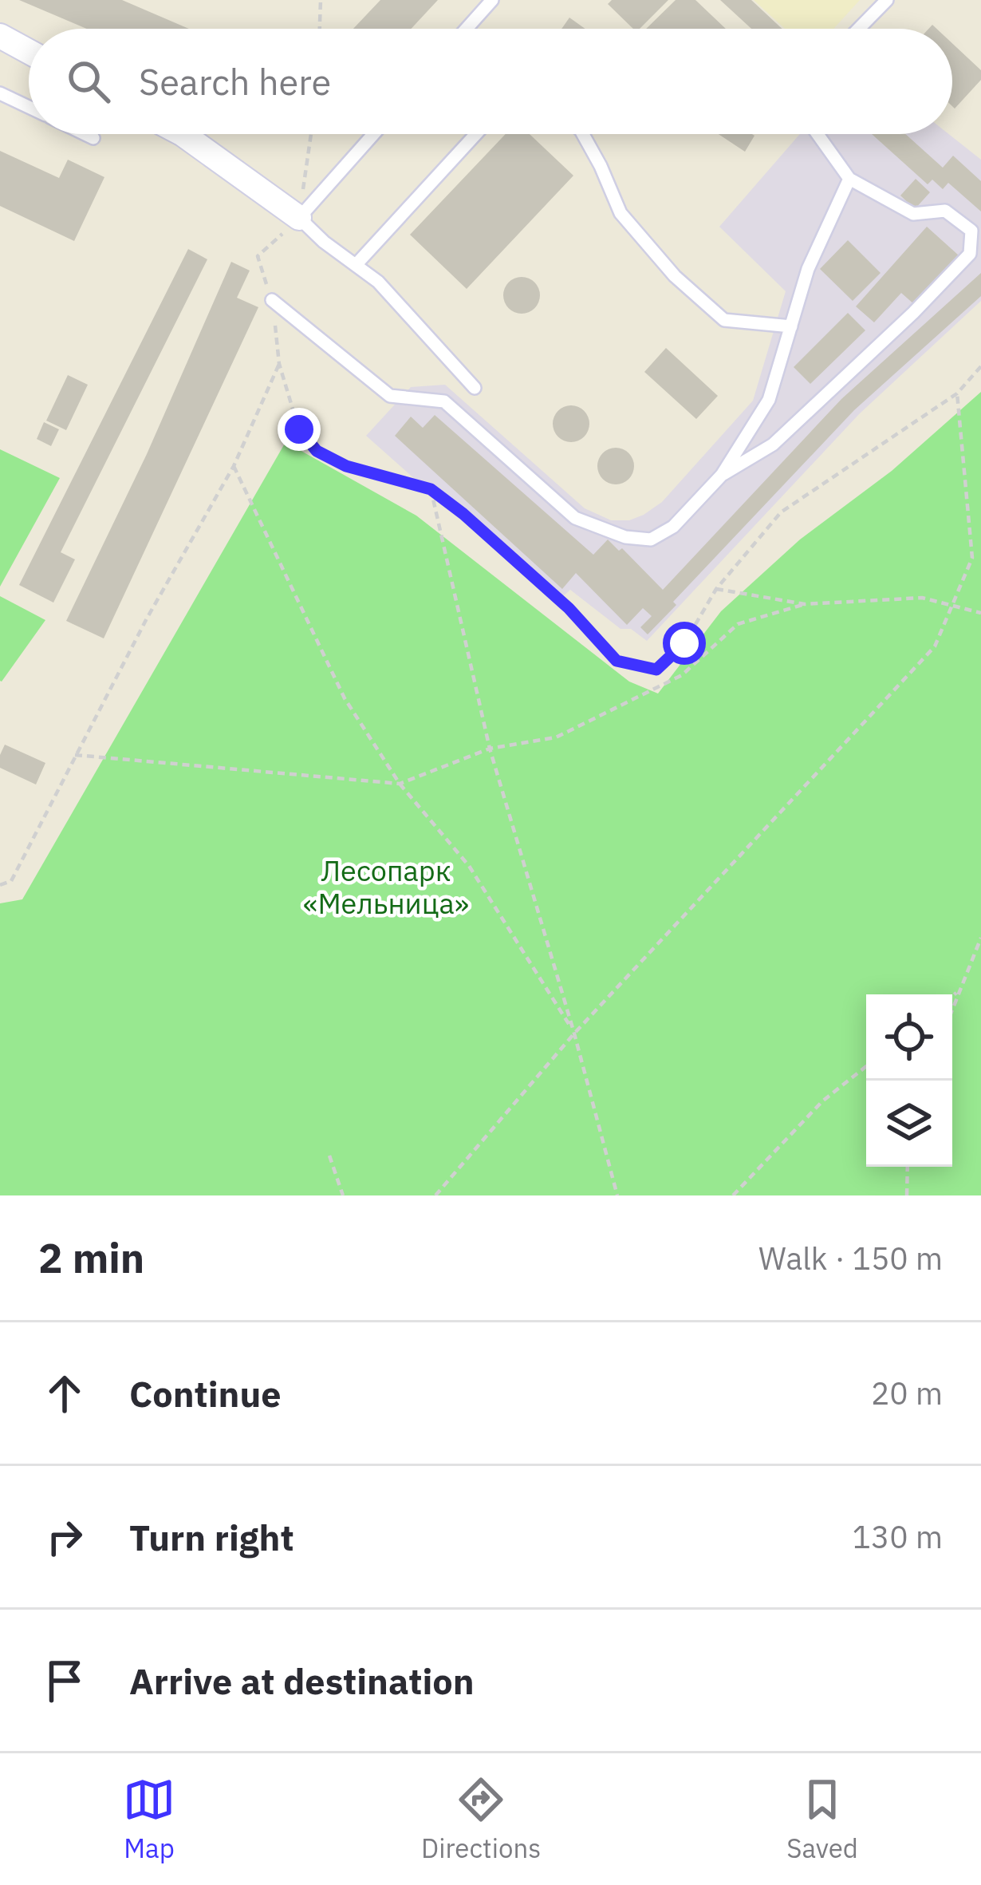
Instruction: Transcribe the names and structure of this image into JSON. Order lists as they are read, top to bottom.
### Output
{
  "parks": ["Лесопарк «Мельница»"],
  "page": {
    "search": "Search here",
    "heading": ["2 min", "Walk · 150 m"],
    "list": [
      ["Continue", "20 m"],
      ["Turn right", "130 m"],
      "Arrive at destination"
    ],
    "nav": ["Map", "Directions", "Saved"]
  }
}
